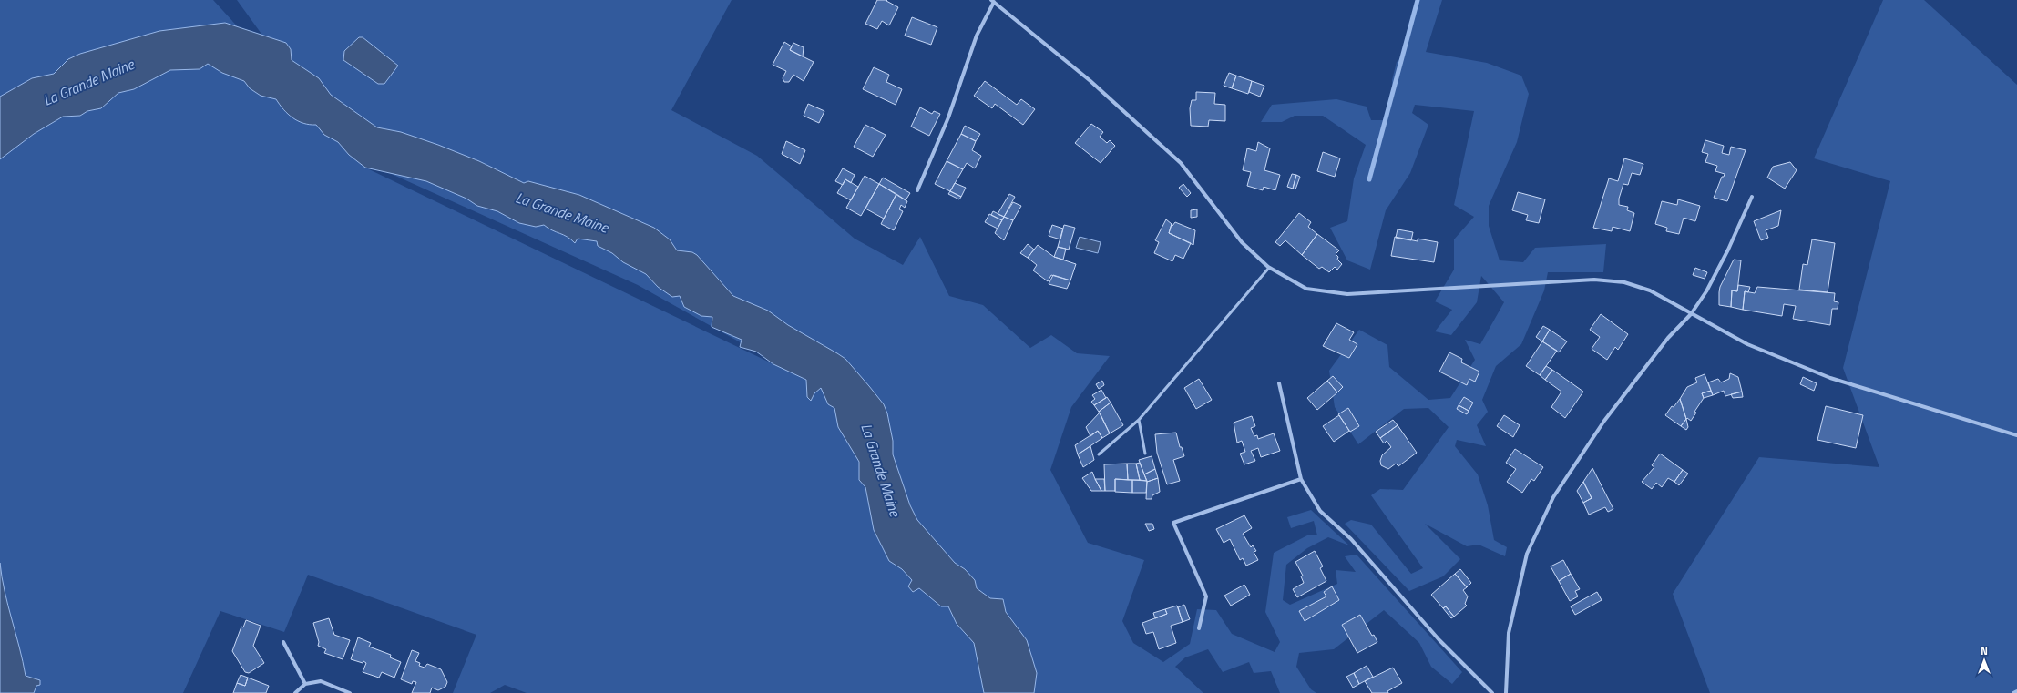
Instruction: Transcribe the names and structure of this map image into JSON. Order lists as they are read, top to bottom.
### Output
{
  "water": ["La Grande Maine"],
  "north": "top"
}
